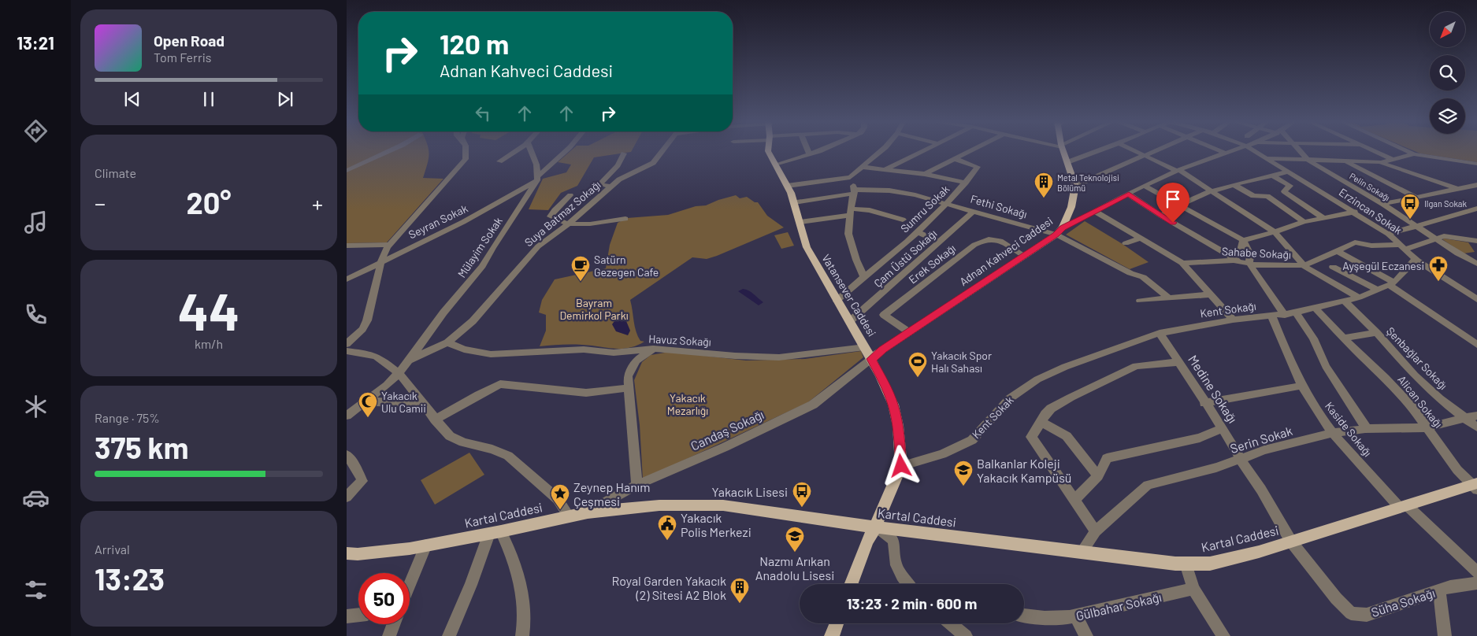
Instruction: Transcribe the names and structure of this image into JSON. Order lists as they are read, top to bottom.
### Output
{
  "streets": {
    "main road": ["Adnan Kahveci Caddesi", "Vatansever Caddesi", "Kartal Caddesi"],
    "street": [
      "Pelin Sokağı",
      "Fethi Sokağı",
      "Sumru Sokak",
      "Erzincan Sokak",
      "Suya Batmaz Sokağı",
      "Seyran Sokak",
      "Mülayim Sokak",
      "Sahabe Sokağı",
      "Çam Üstü Sokağı",
      "Erek Sokağı",
      "Kent Sokağı",
      "Havuz Sokağı",
      "Şenbağlar Sokağı",
      "Medine Sokağı",
      "Alican Sokağı",
      "Kent Sokak",
      "Kaside Sokağı",
      "Candaş Sokağı",
      "Serin Sokak",
      "Süha Sokağı",
      "Gülbahar Sokağı"
    ]
  },
  "crossings": [
    ["Fethi Sokağı", "Sumru Sokak"],
    ["Fethi Sokağı", "Adnan Kahveci Caddesi"],
    ["Fethi Sokağı", "Çam Üstü Sokağı"],
    ["Fethi Sokağı", "Vatansever Caddesi"],
    ["Sumru Sokak", "Vatansever Caddesi"],
    ["Erzincan Sokak", "Sahabe Sokağı"],
    ["Erzincan Sokak", "Kent Sokağı"],
    ["Suya Batmaz Sokağı", "Mülayim Sokak"],
    ["Suya Batmaz Sokağı", "Havuz Sokağı"],
    ["Seyran Sokak", "Mülayim Sokak"],
    ["Adnan Kahveci Caddesi", "Erek Sokağı"],
    ["Adnan Kahveci Caddesi", "Vatansever Caddesi"],
    ["Adnan Kahveci Caddesi", "Candaş Sokağı"],
    ["Çam Üstü Sokağı", "Vatansever Caddesi"],
    ["Vatansever Caddesi", "Havuz Sokağı"],
    ["Vatansever Caddesi", "Kent Sokak"],
    ["Vatansever Caddesi", "Candaş Sokağı"],
    ["Vatansever Caddesi", "Kartal Caddesi"],
    ["Kent Sokağı", "Şenbağlar Sokağı"],
    ["Kent Sokağı", "Medine Sokağı"],
    ["Kent Sokağı", "Alican Sokağı"],
    ["Kent Sokağı", "Kent Sokak"],
    ["Kent Sokağı", "Kaside Sokağı"],
    ["Şenbağlar Sokağı", "Serin Sokak"],
    ["Medine Sokağı", "Serin Sokak"],
    ["Medine Sokağı", "Kartal Caddesi"],
    ["Medine Sokağı", "Süha Sokağı"],
    ["Alican Sokağı", "Serin Sokak"],
    ["Alican Sokağı", "Kartal Caddesi"],
    ["Kaside Sokağı", "Serin Sokak"],
    ["Kaside Sokağı", "Kartal Caddesi"],
    ["Candaş Sokağı", "Kartal Caddesi"],
    ["Serin Sokak", "Kartal Caddesi"],
    ["Kartal Caddesi", "Süha Sokağı"]
  ],
  "parks": ["Bayram Demirkol Parkı", "Yakacık Mezarlığı"],
  "places": {
    "building": ["Metal Teknolojisi Bölümü", "Royal Garden Yakacık (2) Sitesi A2 Blok"],
    "bus stop": ["Ilgan Sokak", "Yakacık Lisesi"],
    "cafe": ["Satürn Gezegen Cafe"],
    "pharmacy": ["Ayşegül Eczanesi"],
    "sports": ["Yakacık Spor Halı Sahası"],
    "mosque": ["Yakacık Ulu Camii"],
    "school or university": ["Balkanlar Koleji Yakacık Kampüsü", "Nazmı Arıkan Anadolu Lisesi"],
    "place": ["Zeynep Hanım Çeşmesi"],
    "public building": ["Yakacık Polis Merkezi"]
  },
  "north": "bottom left",
  "page": {
    "tabs": "13:21",
    "turn": ["120 m", "Adnan Kahveci Caddesi"],
    "song": ["Open Road", "Tom Ferris"],
    "tile": [
      "Climate",
      ["44", "km/h"],
      ["Range · 75%", "375 km"],
      ["Arrival", "13:23"]
    ],
    "heat": ["−", "20°", "+"],
    "limit": "50",
    "trip": "13:23 · 2 min · 600 m"
  }
}
